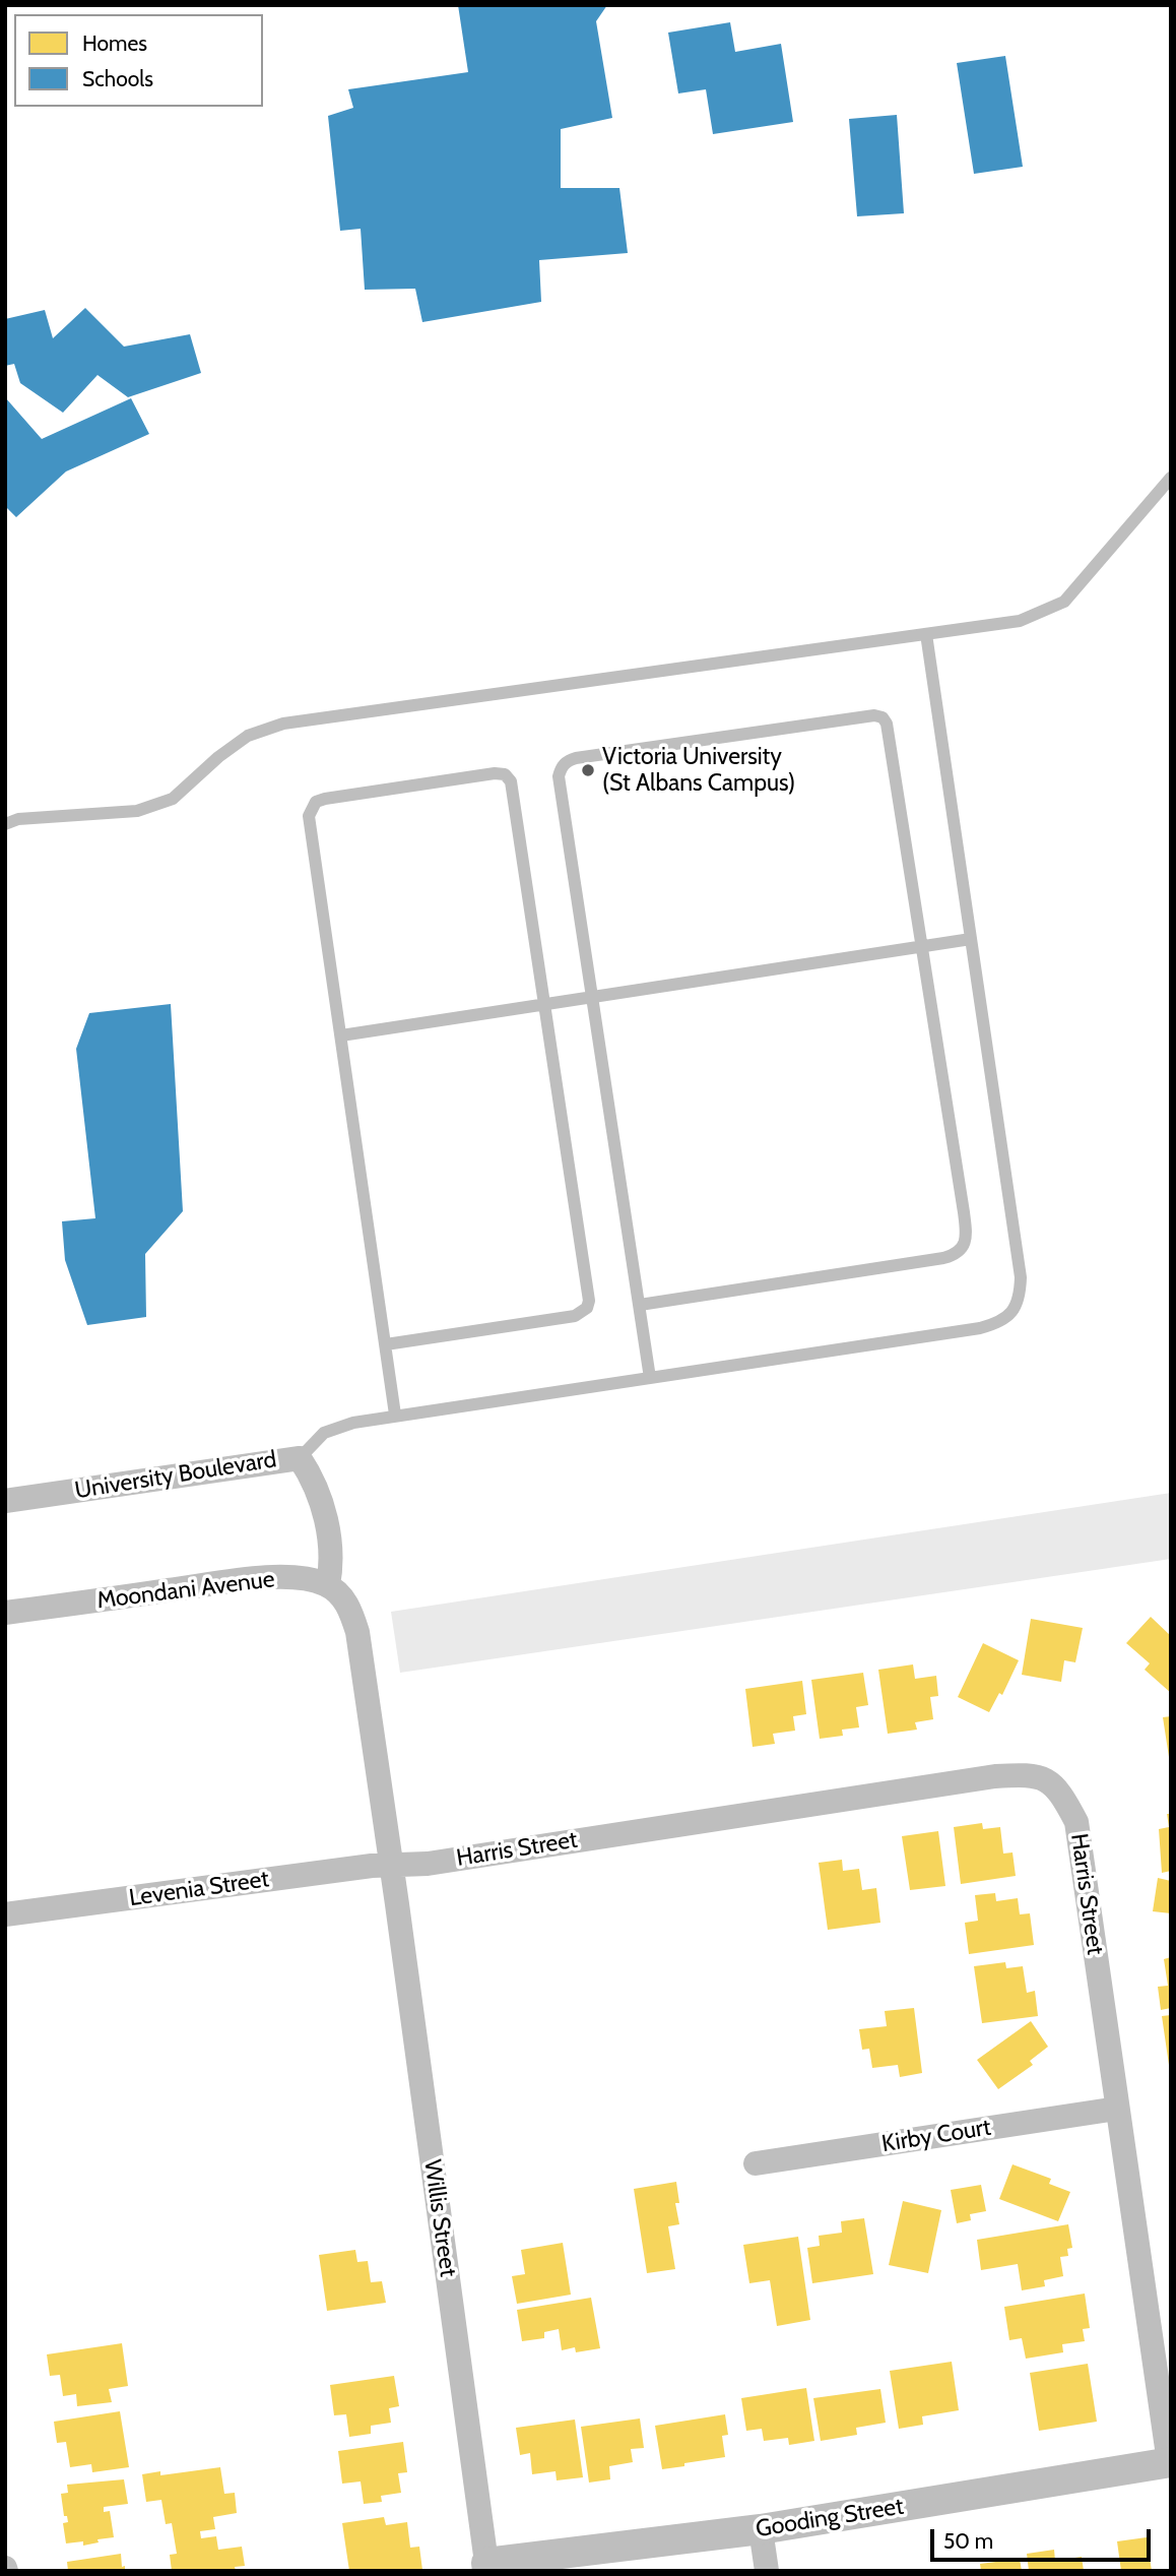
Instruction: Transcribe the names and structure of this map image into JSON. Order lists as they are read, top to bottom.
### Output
{
  "streets": {
    "street": [
      "University Boulevard",
      "Moondani Avenue",
      "Harris Street",
      "Levenia Street",
      "Kirby Court",
      "Willis Street",
      "Gooding Street"
    ]
  },
  "crossings": [
    ["University Boulevard", "Moondani Avenue"],
    ["Harris Street", "Levenia Street"],
    ["Harris Street", "Kirby Court"],
    ["Harris Street", "Willis Street"],
    ["Harris Street", "Gooding Street"],
    ["Levenia Street", "Willis Street"],
    ["Willis Street", "Gooding Street"]
  ],
  "places": ["Victoria University (St Albans Campus)"],
  "legend": ["Homes", "Schools"],
  "scale_bar": "50 m"
}
